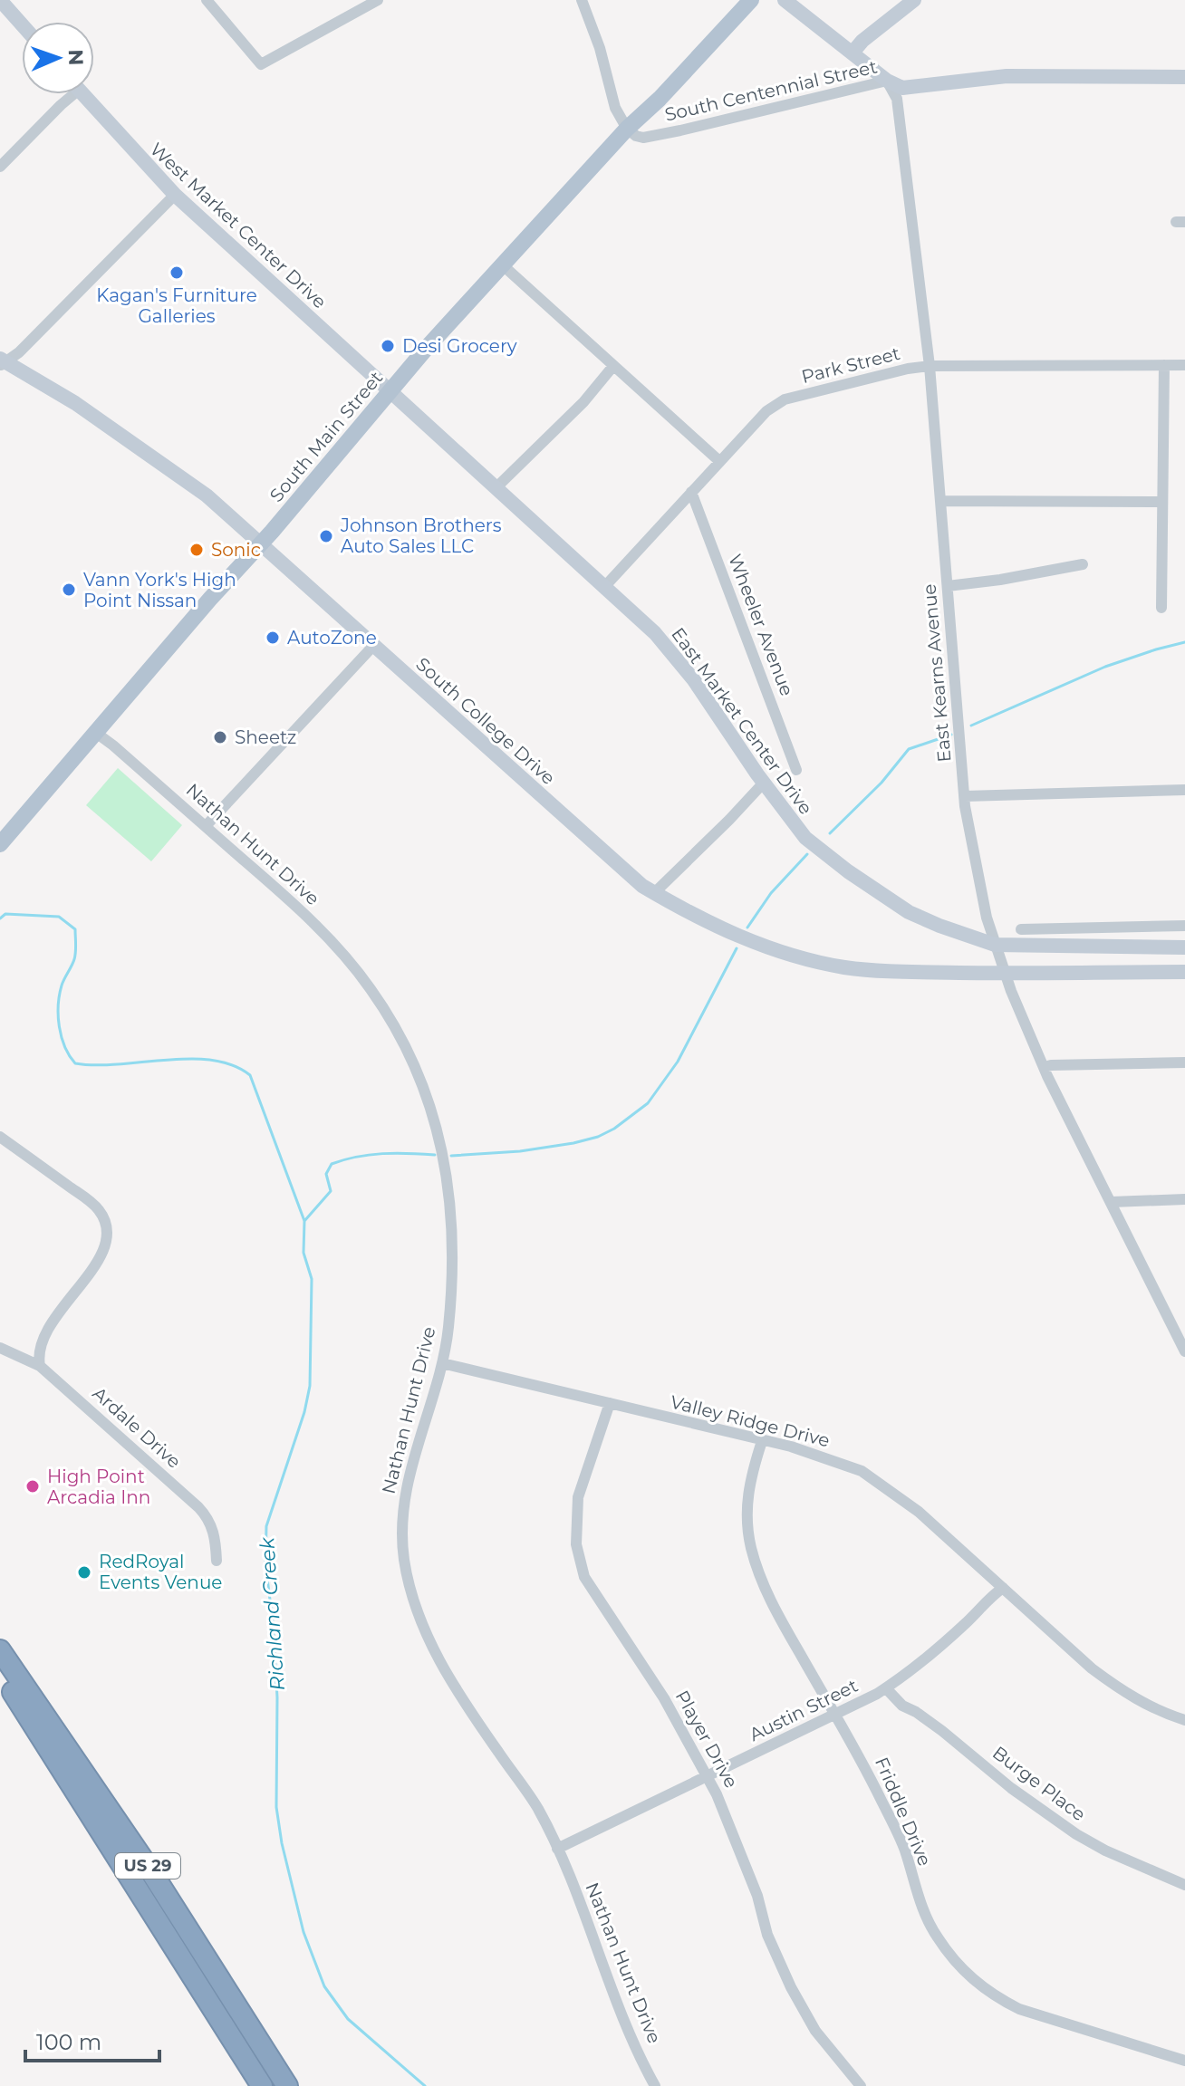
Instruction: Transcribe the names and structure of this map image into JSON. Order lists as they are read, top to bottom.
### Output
{
  "streets": {
    "highway": ["US 29"],
    "main road": [
      "South Centennial Street",
      "West Market Center Drive",
      "South Main Street",
      "South College Drive",
      "East Market Center Drive"
    ],
    "street": [
      "Park Street",
      "Wheeler Avenue",
      "East Kearns Avenue",
      "Nathan Hunt Drive",
      "Valley Ridge Drive",
      "Ardale Drive",
      "Austin Street",
      "Player Drive",
      "Burge Place",
      "Friddle Drive"
    ]
  },
  "crossings": [
    ["South Centennial Street", "South Main Street"],
    ["South Centennial Street", "East Kearns Avenue"],
    ["West Market Center Drive", "South Main Street"],
    ["West Market Center Drive", "East Market Center Drive"],
    ["Park Street", "Wheeler Avenue"],
    ["Park Street", "East Kearns Avenue"],
    ["Park Street", "East Market Center Drive"],
    ["South Main Street", "South College Drive"],
    ["South Main Street", "East Market Center Drive"],
    ["South Main Street", "Nathan Hunt Drive"],
    ["East Kearns Avenue", "South College Drive"],
    ["East Kearns Avenue", "East Market Center Drive"],
    ["Nathan Hunt Drive", "Valley Ridge Drive"],
    ["Nathan Hunt Drive", "Austin Street"],
    ["Valley Ridge Drive", "Austin Street"],
    ["Valley Ridge Drive", "Player Drive"],
    ["Valley Ridge Drive", "Friddle Drive"],
    ["Austin Street", "Player Drive"],
    ["Austin Street", "Burge Place"],
    ["Austin Street", "Friddle Drive"]
  ],
  "water": ["Richland Creek"],
  "places": [
    "Kagan's Furniture Galleries",
    "Desi Grocery",
    "Johnson Brothers Auto Sales LLC",
    "Sonic",
    "Vann York's High Point Nissan",
    "AutoZone",
    "Sheetz",
    "High Point Arcadia Inn",
    "RedRoyal Events Venue"
  ],
  "scale_bar": "100 m",
  "north": "right"
}
